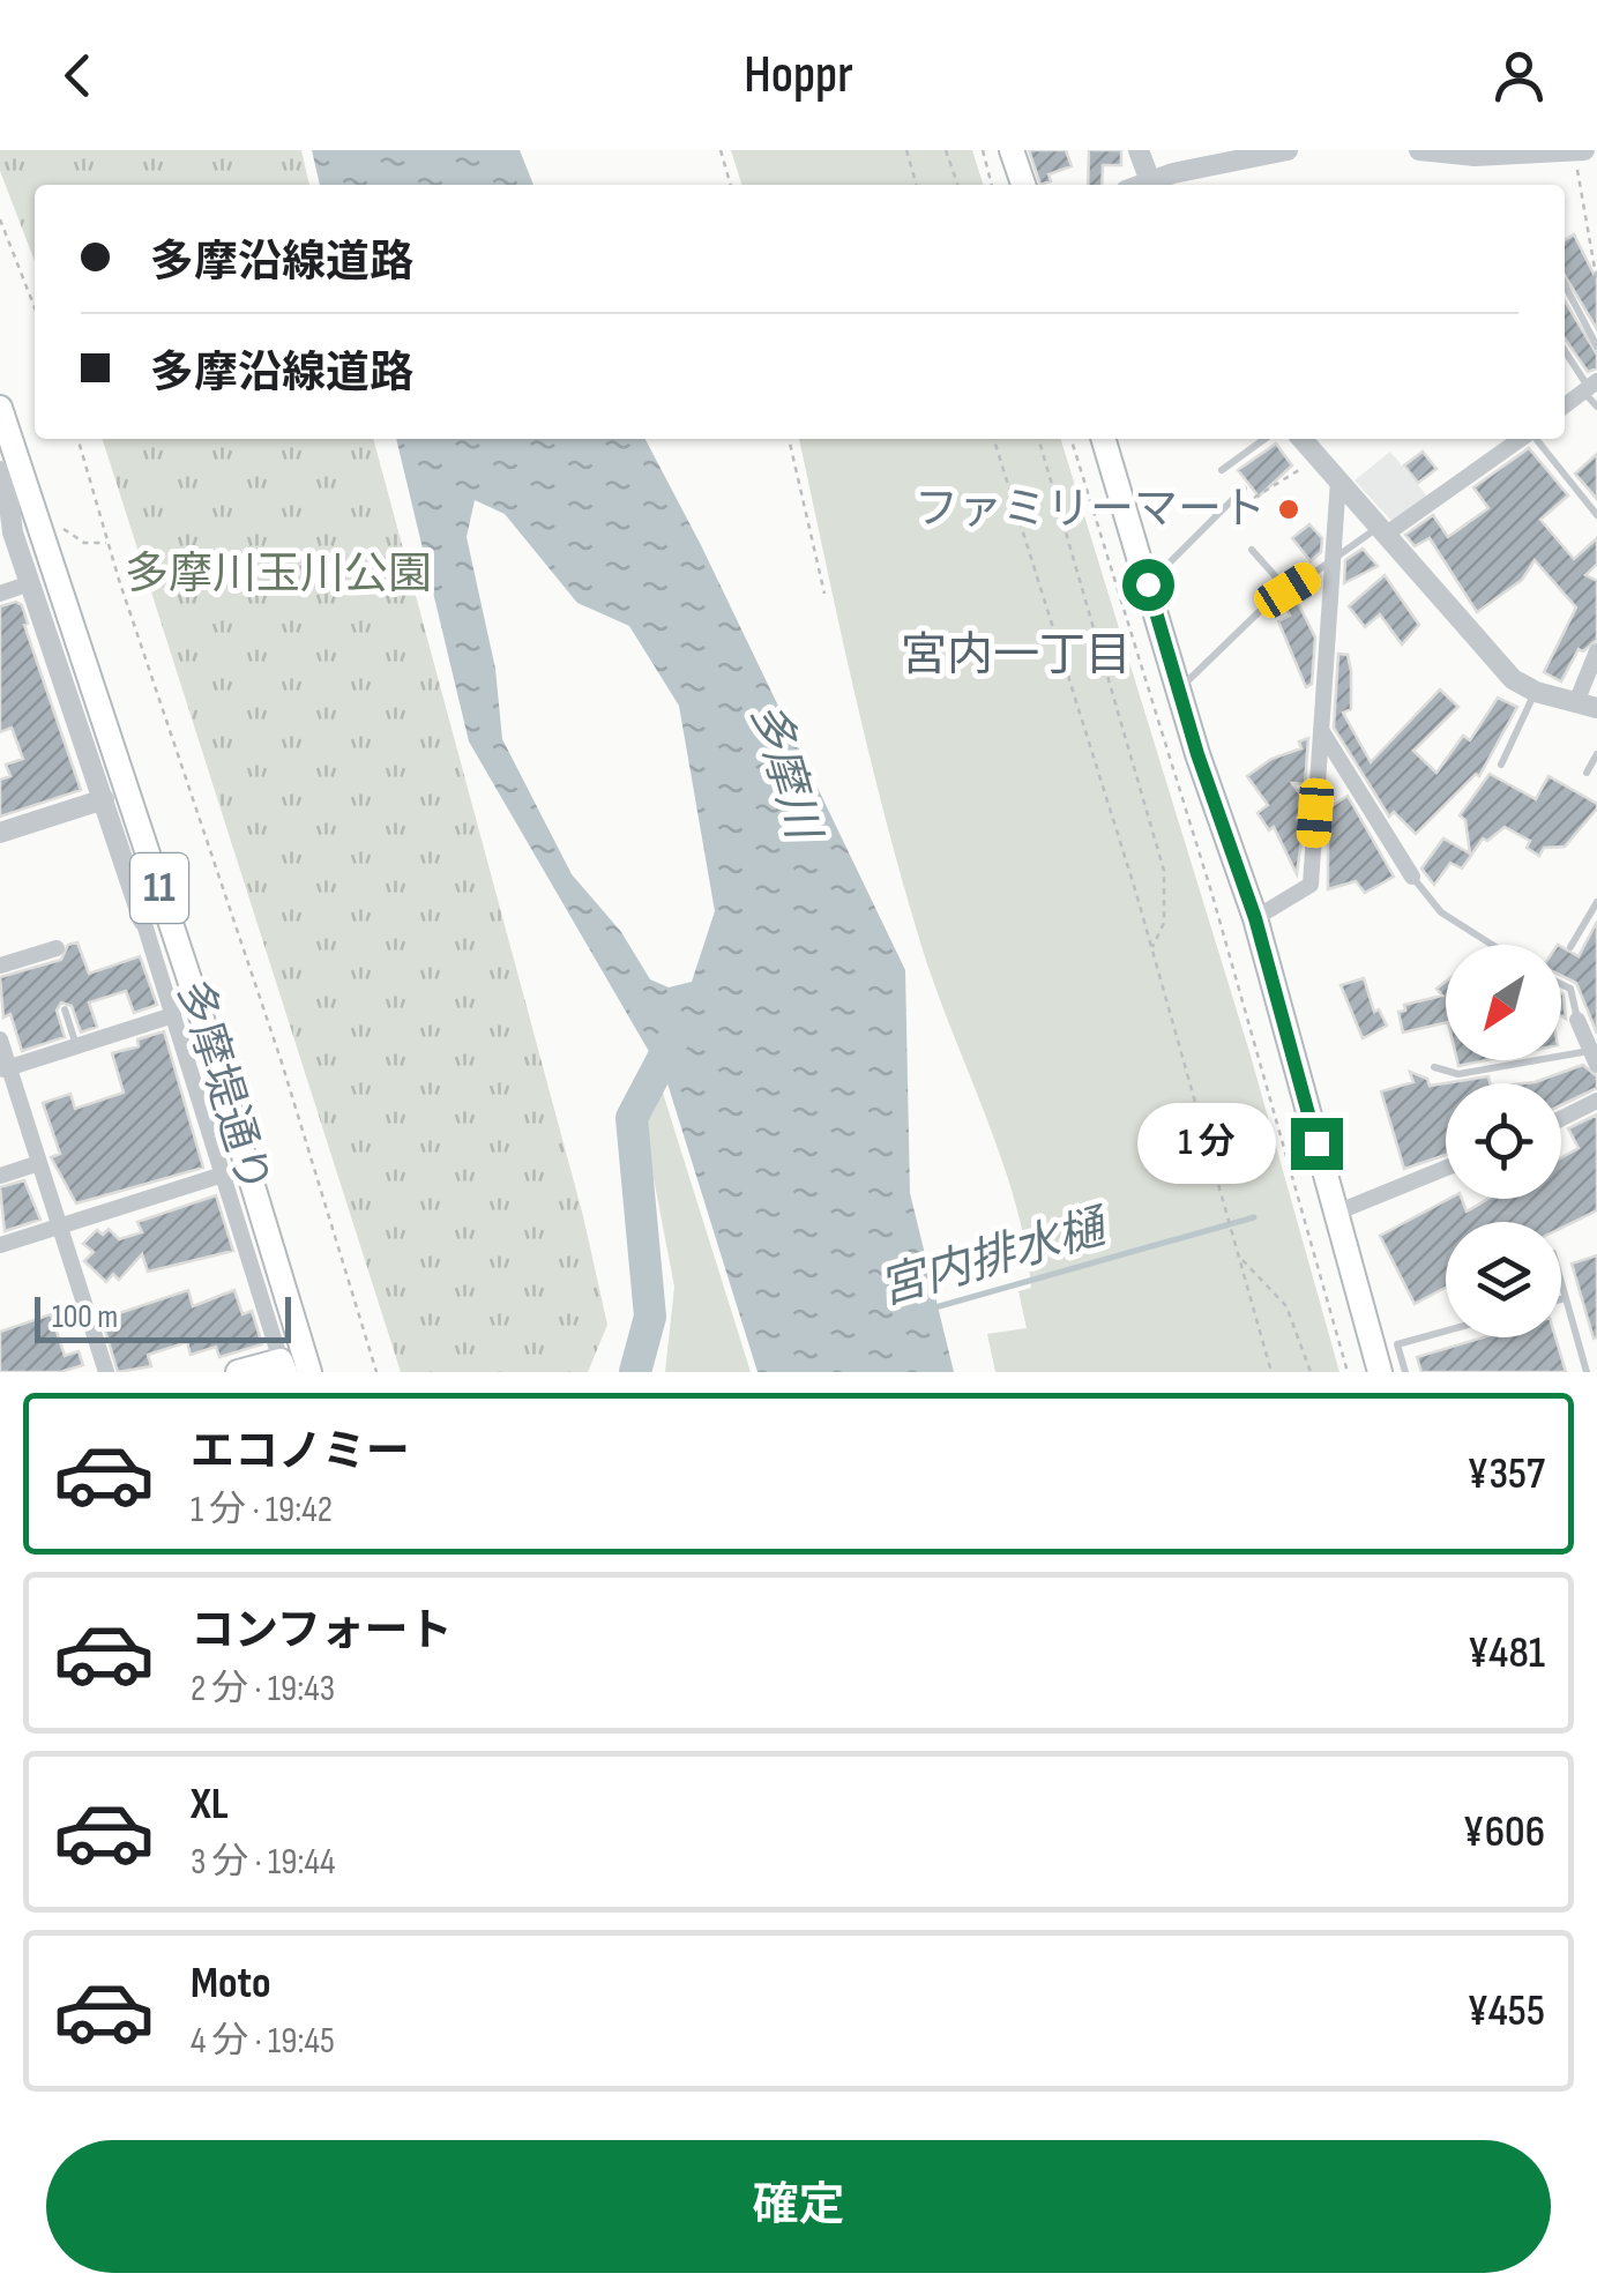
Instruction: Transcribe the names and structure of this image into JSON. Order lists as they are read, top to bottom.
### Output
{
  "streets": {
    "main road": ["11", "多摩堤通り"]
  },
  "districts": ["宮内一丁目"],
  "water": ["多摩川", "宮内排水樋"],
  "parks": ["多摩川玉川公園"],
  "places": ["ファミリーマート"],
  "scale_bar": "100 m",
  "north": "bottom left",
  "page": {
    "header": "Hoppr",
    "banner": ["多摩沿線道路", "多摩沿線道路"],
    "bubble": "1 分",
    "scale": "100 m",
    "list": [
      {
        "name": "エコノミー",
        "note": "1 分 · 19:42",
        "value": "¥357"
      },
      {
        "name": "コンフォート",
        "note": "2 分 · 19:43",
        "value": "¥481"
      },
      {
        "name": "XL",
        "note": "3 分 · 19:44",
        "value": "¥606"
      },
      {
        "name": "Moto",
        "note": "4 分 · 19:45",
        "value": "¥455"
      }
    ],
    "buttons": "確定"
  }
}
